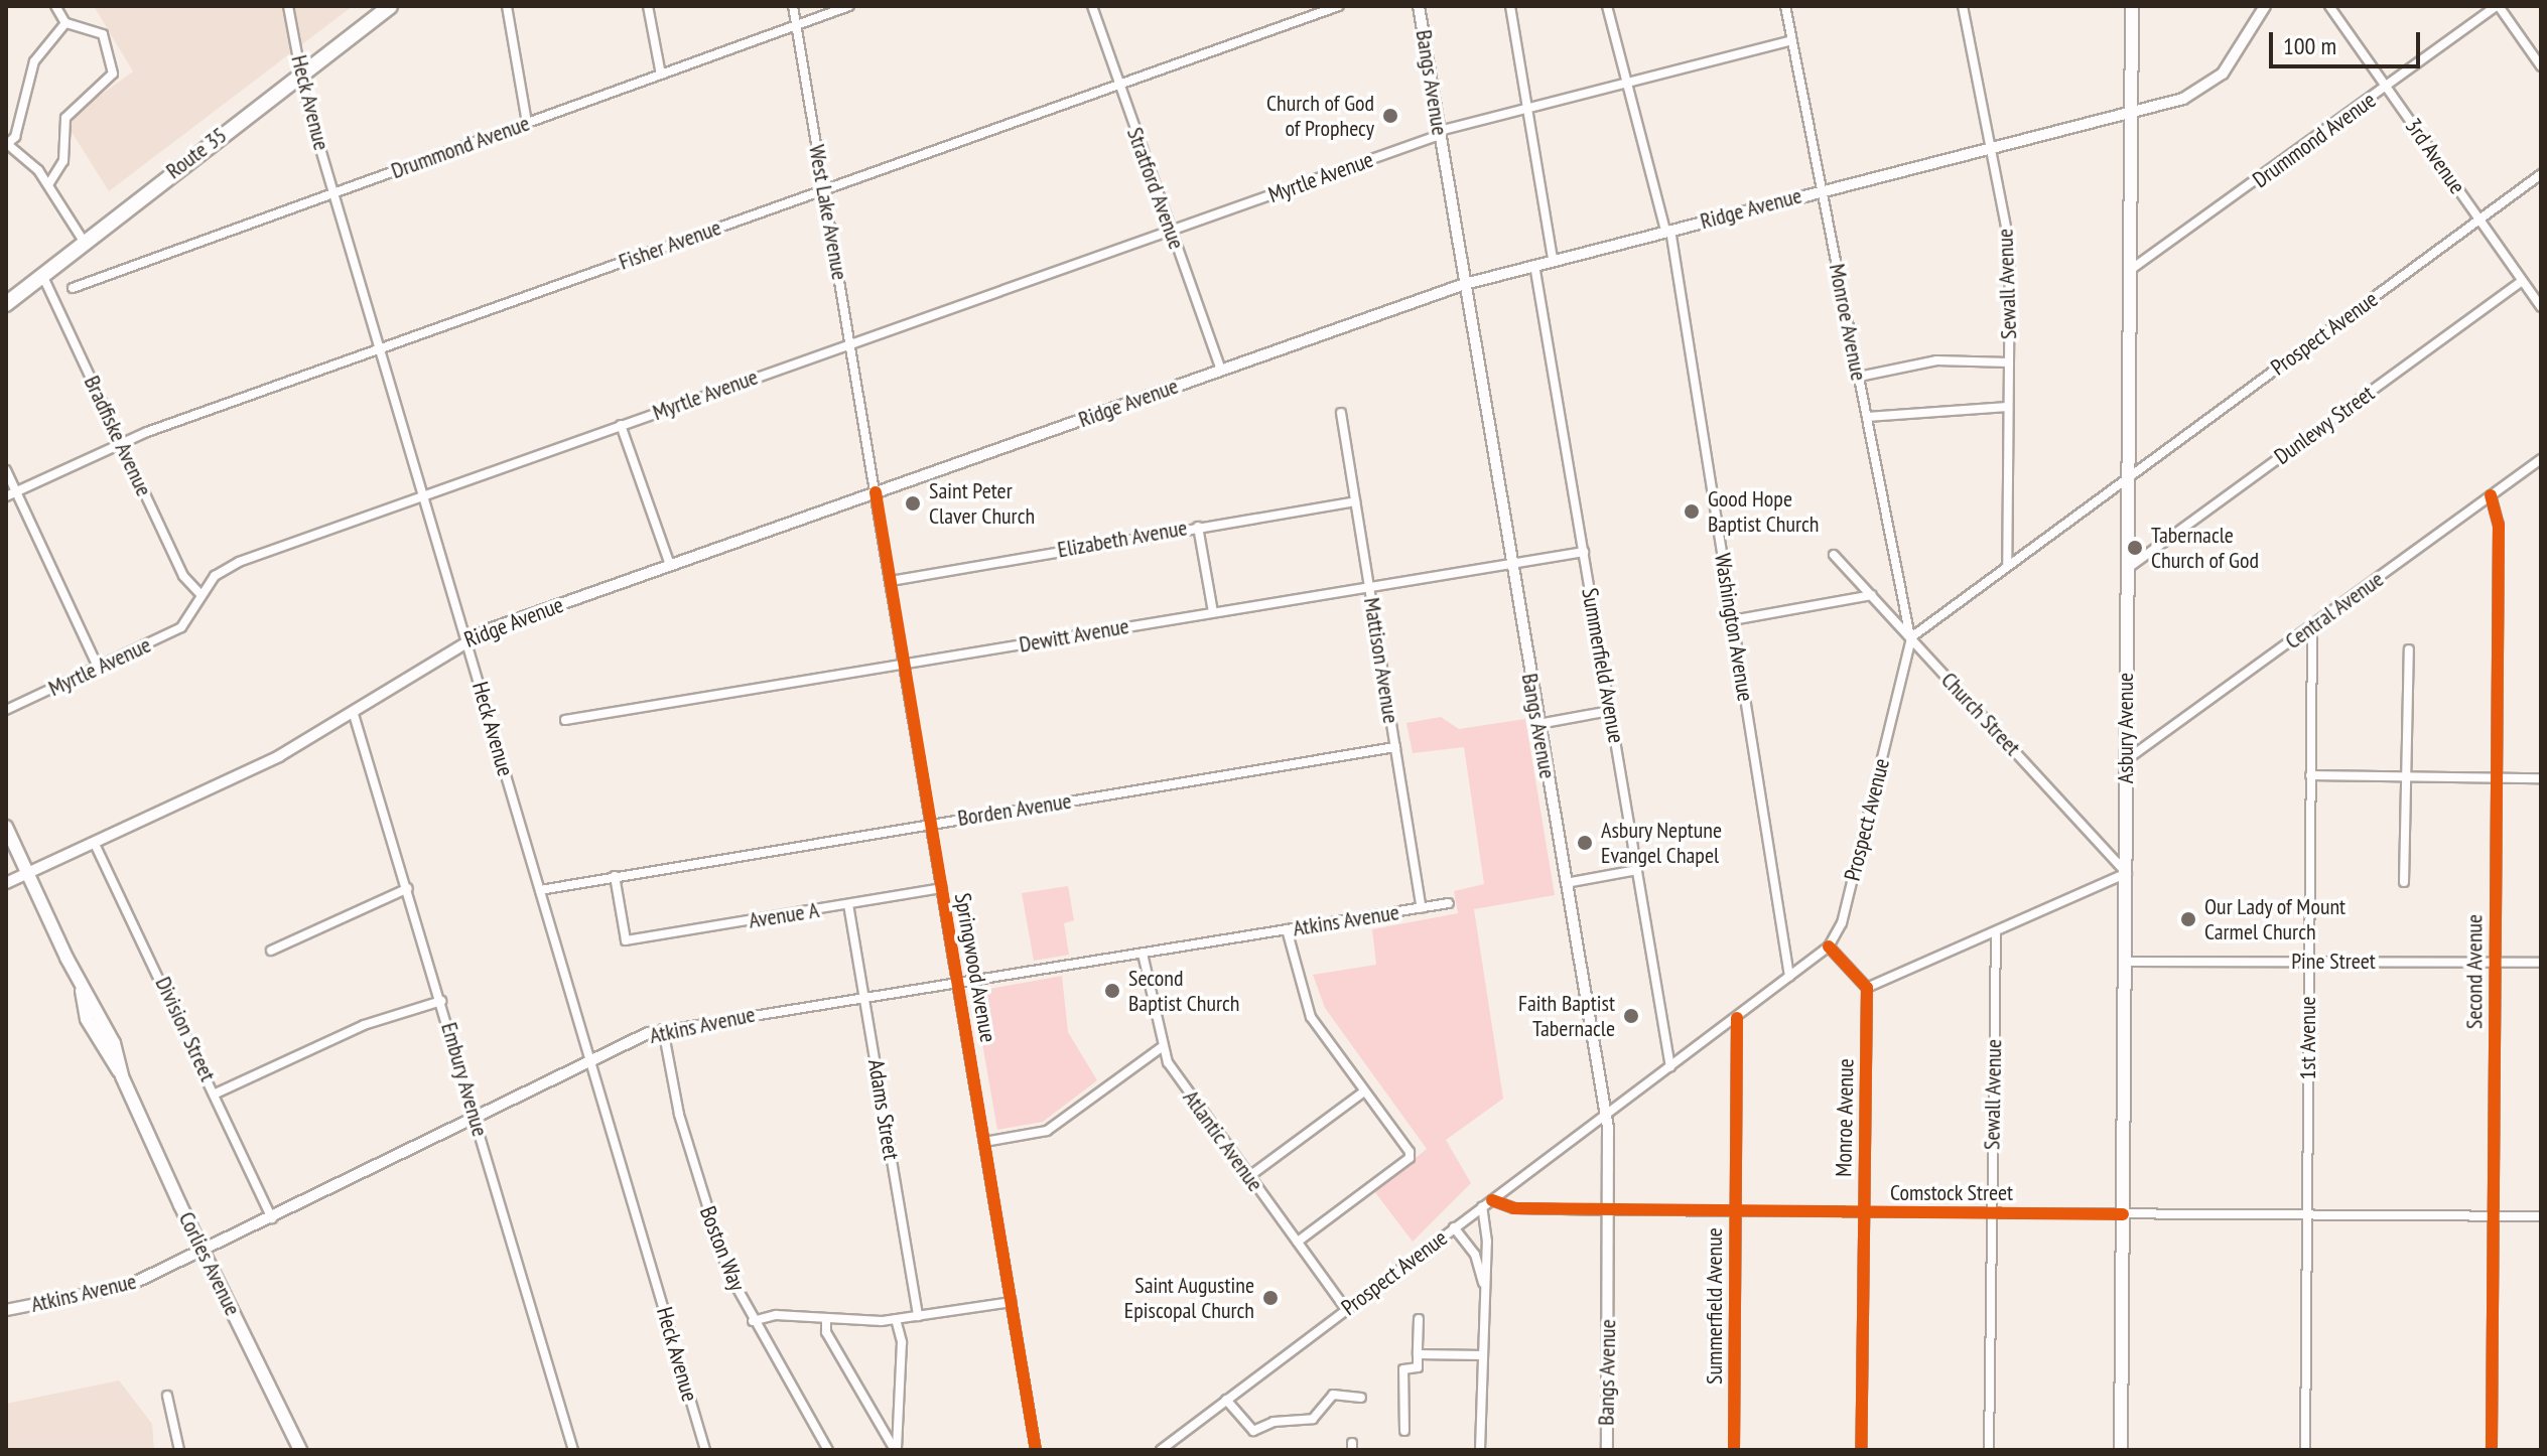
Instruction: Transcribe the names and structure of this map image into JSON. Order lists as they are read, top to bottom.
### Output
{
  "streets": {
    "main road": ["Route 35", "Asbury Avenue", "Corlies Avenue"],
    "street": [
      "Bangs Avenue",
      "Heck Avenue",
      "Drummond Avenue",
      "3rd Avenue",
      "Myrtle Avenue",
      "Stratford Avenue",
      "Ridge Avenue",
      "West Lake Avenue",
      "Fisher Avenue",
      "Sewall Avenue",
      "Monroe Avenue",
      "Prospect Avenue",
      "Dunlewy Street",
      "Bradfiske Avenue",
      "Elizabeth Avenue",
      "Central Avenue",
      "Washington Avenue",
      "Dewitt Avenue",
      "Mattison Avenue",
      "Summerfield Avenue",
      "Church Street",
      "Borden Avenue",
      "Avenue A",
      "Atkins Avenue",
      "Pine Street",
      "Springwood Avenue",
      "Second Avenue",
      "Division Street",
      "1st Avenue",
      "Embury Avenue",
      "Adams Street",
      "Atlantic Avenue",
      "Comstock Street",
      "Boston Way"
    ]
  },
  "crossings": [
    ["Bangs Avenue", "Myrtle Avenue"],
    ["Bangs Avenue", "Ridge Avenue"],
    ["Bangs Avenue", "Prospect Avenue"],
    ["Bangs Avenue", "Dewitt Avenue"],
    ["Bangs Avenue", "Comstock Street"],
    ["Heck Avenue", "Drummond Avenue"],
    ["Heck Avenue", "Route 35"],
    ["Heck Avenue", "Myrtle Avenue"],
    ["Heck Avenue", "Ridge Avenue"],
    ["Heck Avenue", "Fisher Avenue"],
    ["Heck Avenue", "Borden Avenue"],
    ["Heck Avenue", "Atkins Avenue"],
    ["Drummond Avenue", "3rd Avenue"],
    ["Drummond Avenue", "West Lake Avenue"],
    ["Drummond Avenue", "Asbury Avenue"],
    ["Route 35", "Bradfiske Avenue"],
    ["3rd Avenue", "Prospect Avenue"],
    ["3rd Avenue", "Dunlewy Street"],
    ["Myrtle Avenue", "Stratford Avenue"],
    ["Myrtle Avenue", "West Lake Avenue"],
    ["Myrtle Avenue", "Monroe Avenue"],
    ["Myrtle Avenue", "Bradfiske Avenue"],
    ["Myrtle Avenue", "Washington Avenue"],
    ["Stratford Avenue", "Ridge Avenue"],
    ["Stratford Avenue", "Fisher Avenue"],
    ["Ridge Avenue", "Sewall Avenue"],
    ["Ridge Avenue", "Monroe Avenue"],
    ["Ridge Avenue", "Washington Avenue"],
    ["Ridge Avenue", "Summerfield Avenue"],
    ["Ridge Avenue", "Asbury Avenue"],
    ["Ridge Avenue", "Springwood Avenue"],
    ["Ridge Avenue", "Division Street"],
    ["Ridge Avenue", "Embury Avenue"],
    ["Ridge Avenue", "Corlies Avenue"],
    ["West Lake Avenue", "Fisher Avenue"],
    ["West Lake Avenue", "Springwood Avenue"],
    ["Fisher Avenue", "Bradfiske Avenue"],
    ["Sewall Avenue", "Prospect Avenue"],
    ["Sewall Avenue", "Comstock Street"],
    ["Monroe Avenue", "Prospect Avenue"],
    ["Monroe Avenue", "Church Street"],
    ["Monroe Avenue", "Comstock Street"],
    ["Prospect Avenue", "Washington Avenue"],
    ["Prospect Avenue", "Summerfield Avenue"],
    ["Prospect Avenue", "Church Street"],
    ["Prospect Avenue", "Asbury Avenue"],
    ["Prospect Avenue", "Atlantic Avenue"],
    ["Prospect Avenue", "Comstock Street"],
    ["Dunlewy Street", "Asbury Avenue"],
    ["Elizabeth Avenue", "Mattison Avenue"],
    ["Elizabeth Avenue", "Springwood Avenue"],
    ["Central Avenue", "Asbury Avenue"],
    ["Central Avenue", "Second Avenue"],
    ["Central Avenue", "1st Avenue"],
    ["Dewitt Avenue", "Mattison Avenue"],
    ["Dewitt Avenue", "Summerfield Avenue"],
    ["Dewitt Avenue", "Springwood Avenue"],
    ["Mattison Avenue", "Borden Avenue"],
    ["Mattison Avenue", "Atkins Avenue"],
    ["Summerfield Avenue", "Comstock Street"],
    ["Church Street", "Asbury Avenue"],
    ["Asbury Avenue", "Pine Street"],
    ["Asbury Avenue", "Comstock Street"],
    ["Borden Avenue", "Avenue A"],
    ["Borden Avenue", "Springwood Avenue"],
    ["Avenue A", "Springwood Avenue"],
    ["Avenue A", "Adams Street"],
    ["Atkins Avenue", "Springwood Avenue"],
    ["Atkins Avenue", "Division Street"],
    ["Atkins Avenue", "Embury Avenue"],
    ["Atkins Avenue", "Adams Street"],
    ["Atkins Avenue", "Atlantic Avenue"],
    ["Atkins Avenue", "Boston Way"],
    ["Atkins Avenue", "Corlies Avenue"],
    ["Pine Street", "Second Avenue"],
    ["Pine Street", "1st Avenue"],
    ["Second Avenue", "Comstock Street"],
    ["1st Avenue", "Comstock Street"]
  ],
  "places": [
    "Church of God of Prophecy",
    "Saint Peter Claver Church",
    "Good Hope Baptist Church",
    "Tabernacle Church of God",
    "Asbury Neptune Evangel Chapel",
    "Our Lady of Mount Carmel Church",
    "Second Baptist Church",
    "Faith Baptist Tabernacle",
    "Saint Augustine Episcopal Church"
  ],
  "scale_bar": "100 m"
}
